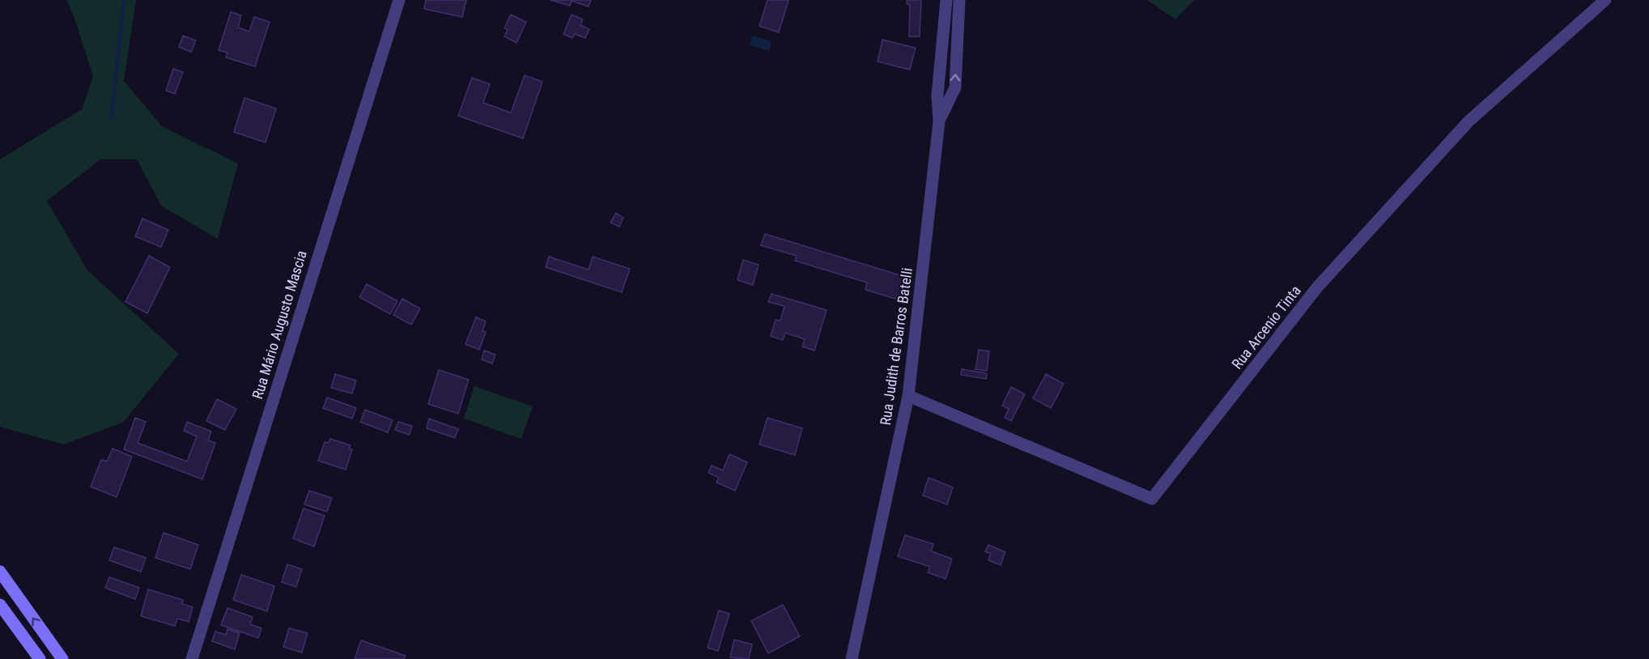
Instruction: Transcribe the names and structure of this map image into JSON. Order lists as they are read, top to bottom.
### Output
{
  "streets": {
    "street": ["Rua Mário Augusto Mascia", "Rua Arcenio Tinta", "Rua Judith de Barros Batelli"]
  },
  "crossings": [
    ["Rua Arcenio Tinta", "Rua Judith de Barros Batelli"]
  ]
}
